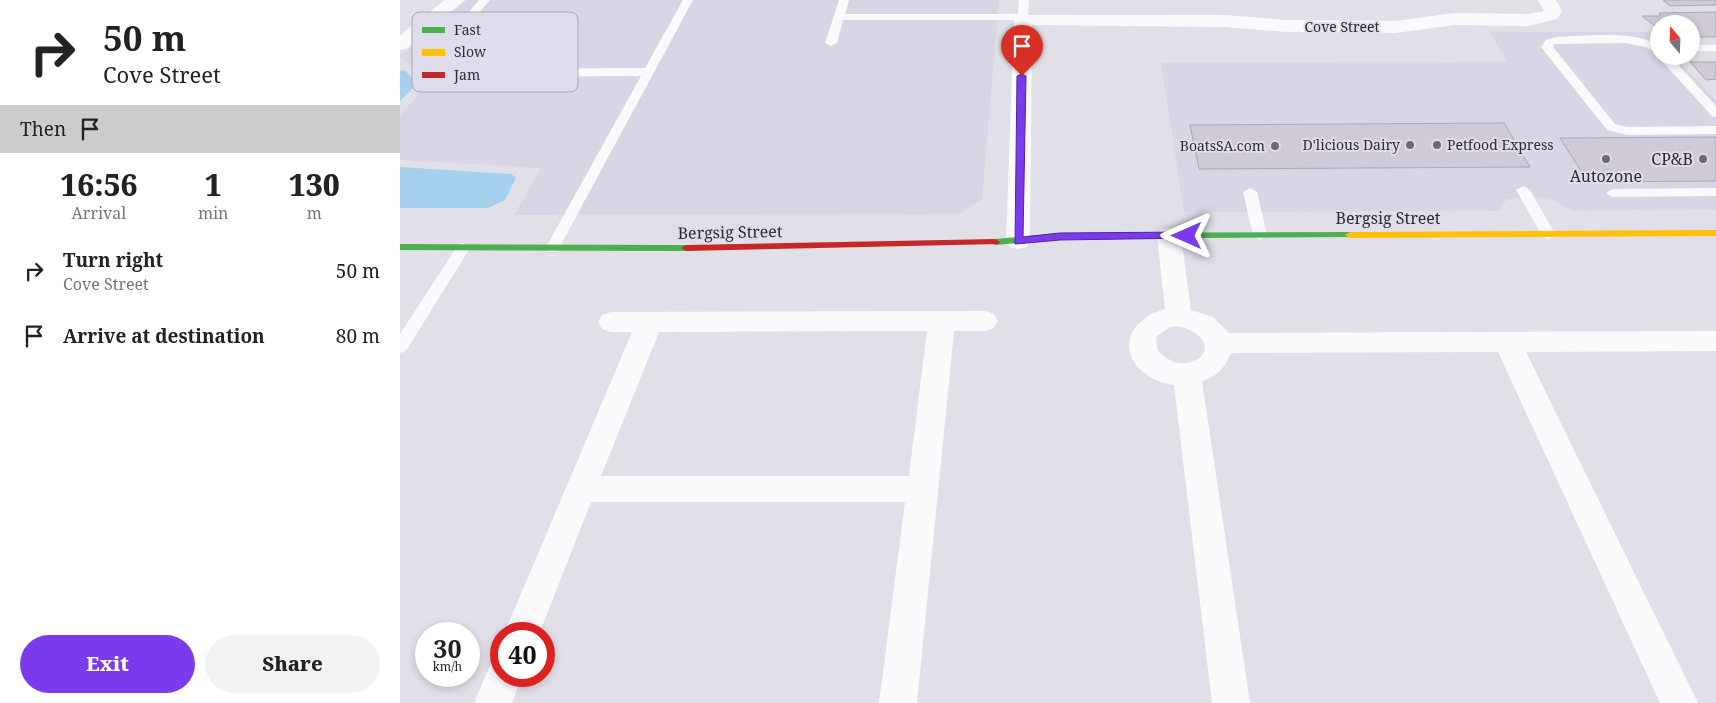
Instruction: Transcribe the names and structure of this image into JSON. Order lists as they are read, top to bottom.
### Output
{
  "streets": {
    "street": ["Cove Street", "Bergsig Street"]
  },
  "places": [
    "D'licious Dairy",
    "Petfood Express",
    "BoatsSA.com",
    "Autozone",
    "CP&B"
  ],
  "legend": ["Fast", "Slow", "Jam"],
  "north": "top",
  "page": {
    "turn": ["50 m", "Cove Street"],
    "then": "Then",
    "eta": [
      "16:56",
      "Arrival",
      "1",
      "min",
      "130",
      "m"
    ],
    "list": [
      {
        "name": "Turn right",
        "note": "Cove Street",
        "value": "50 m"
      },
      {
        "name": "Arrive at destination",
        "value": "80 m"
      }
    ],
    "speed": "30 km/h",
    "limit": "40",
    "buttons": ["Exit", "Share"]
  }
}
